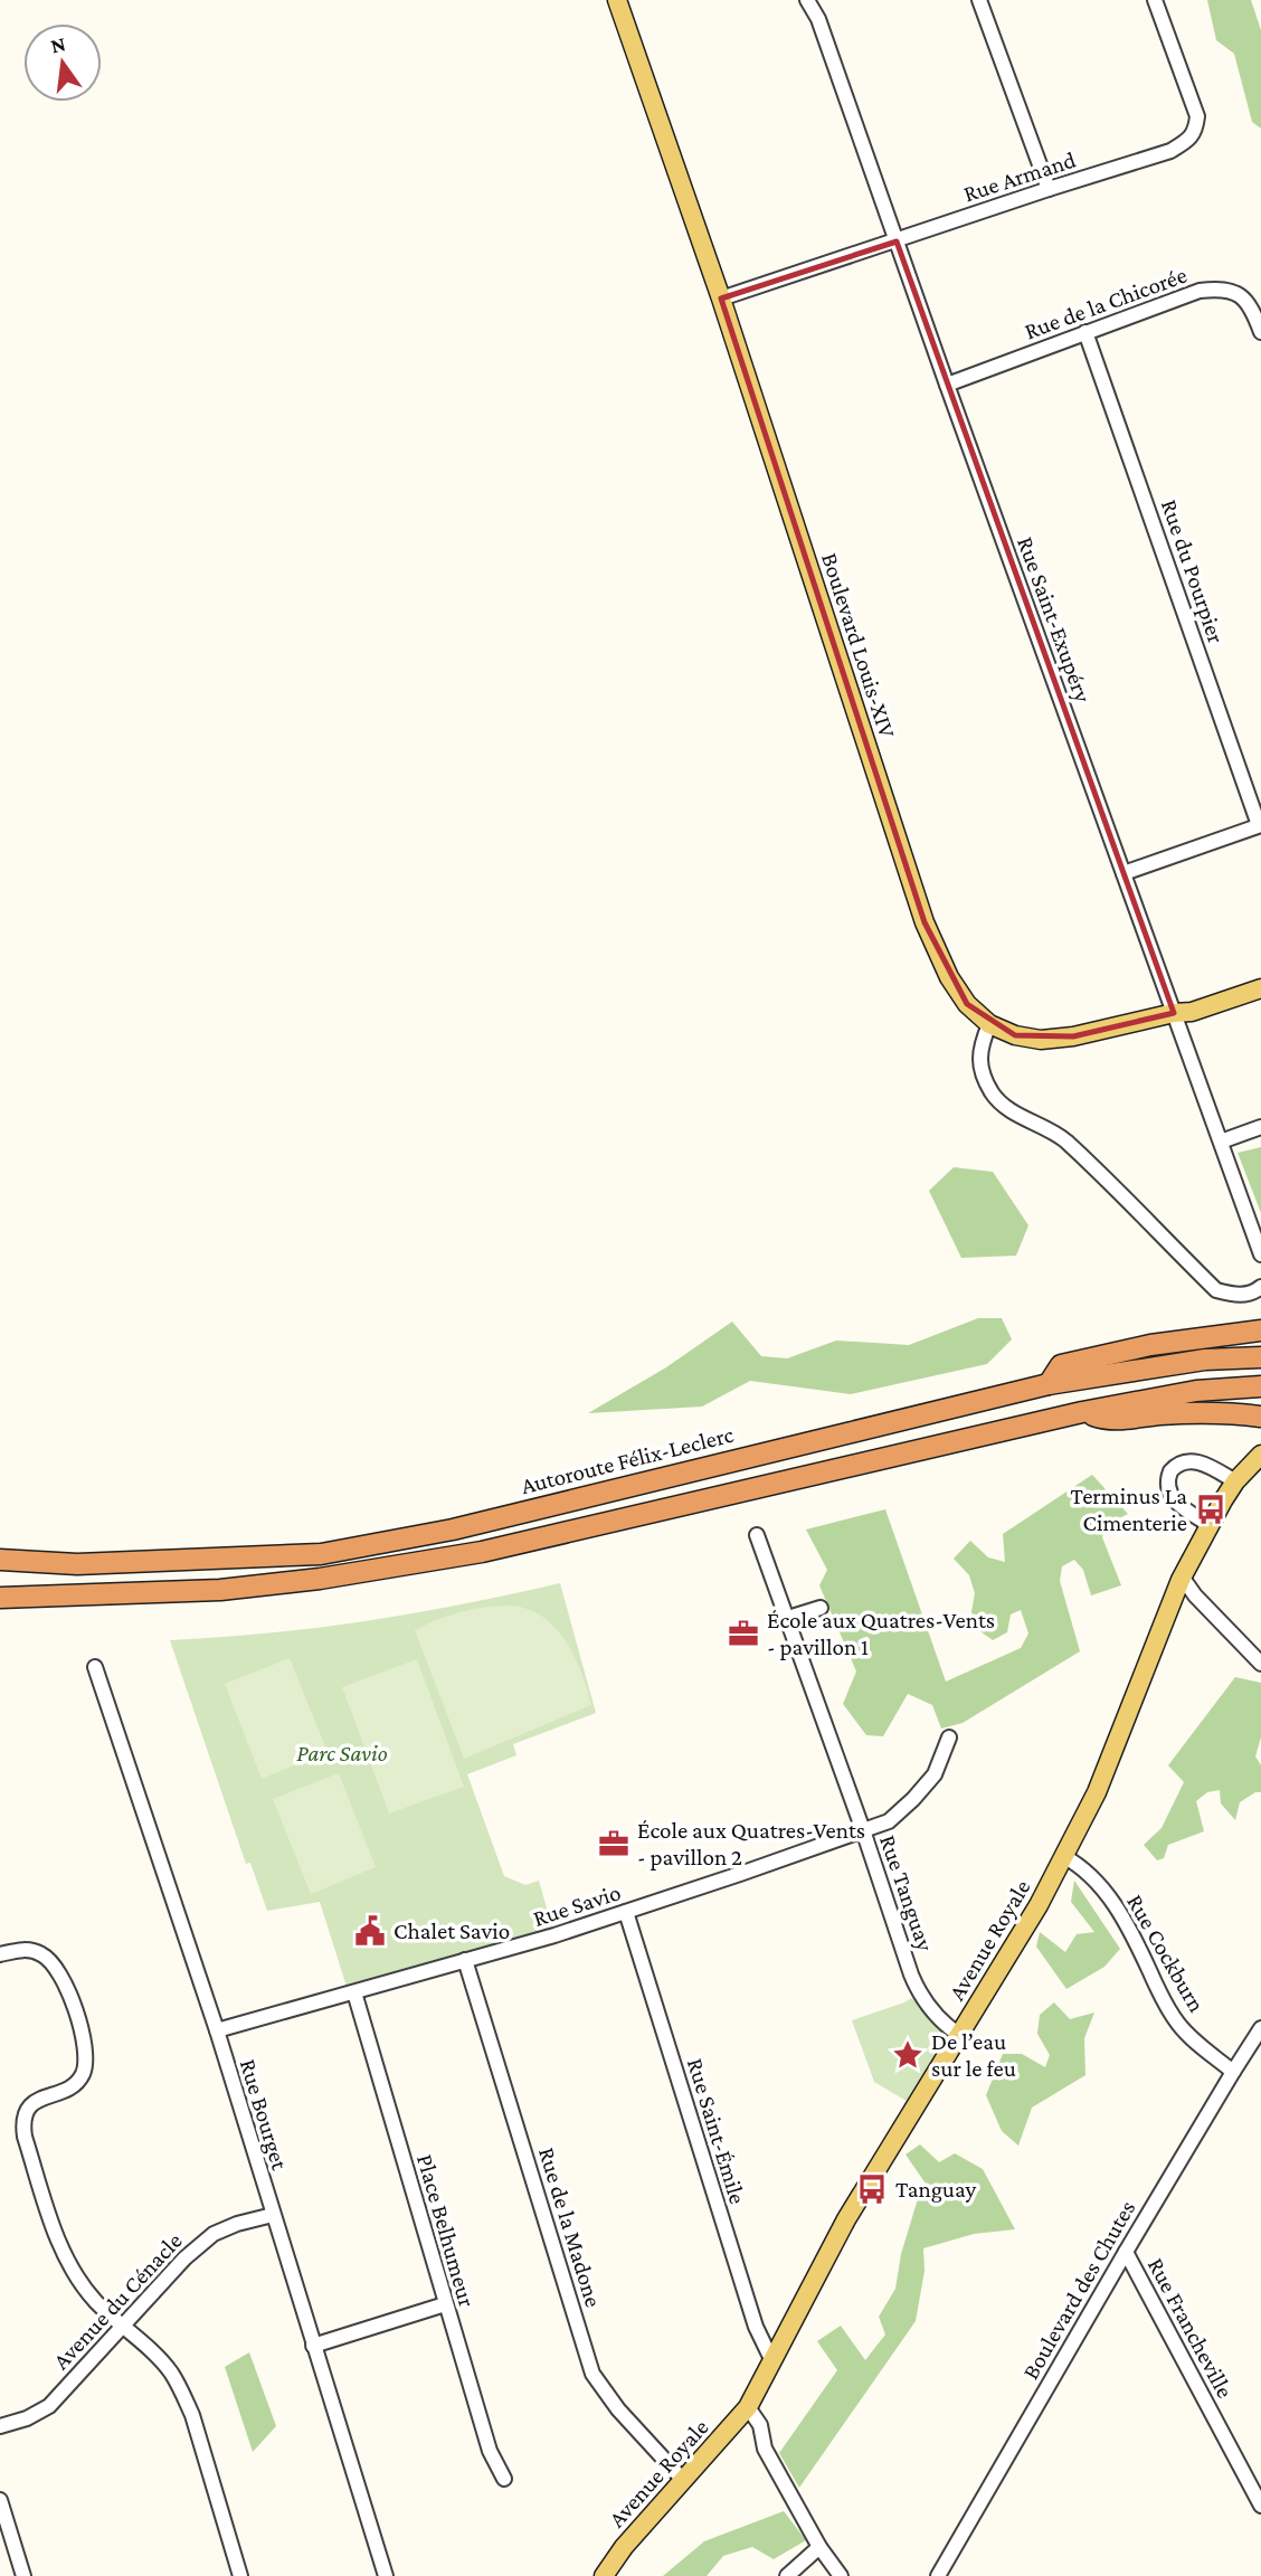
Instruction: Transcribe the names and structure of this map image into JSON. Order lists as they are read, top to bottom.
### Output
{
  "streets": {
    "highway": ["Autoroute Félix-Leclerc"],
    "main road": ["Boulevard Louis-XIV", "Avenue Royale"],
    "street": [
      "Rue Armand",
      "Rue de la Chicorée",
      "Rue du Pourpier",
      "Rue Saint-Exupéry",
      "Rue Tanguay",
      "Rue Savio",
      "Rue Cockburn",
      "Rue Bourget",
      "Rue Saint-Émile",
      "Rue de la Madone",
      "Place Belhumeur",
      "Boulevard des Chutes",
      "Avenue du Cénacle",
      "Rue Francheville"
    ]
  },
  "crossings": [
    ["Rue Armand", "Rue Saint-Exupéry"],
    ["Rue Armand", "Boulevard Louis-XIV"],
    ["Rue de la Chicorée", "Rue du Pourpier"],
    ["Rue de la Chicorée", "Rue Saint-Exupéry"],
    ["Rue Saint-Exupéry", "Boulevard Louis-XIV"],
    ["Rue Tanguay", "Rue Savio"],
    ["Rue Tanguay", "Avenue Royale"],
    ["Rue Savio", "Rue Bourget"],
    ["Rue Savio", "Rue Saint-Émile"],
    ["Rue Savio", "Rue de la Madone"],
    ["Rue Savio", "Place Belhumeur"],
    ["Avenue Royale", "Rue Cockburn"],
    ["Avenue Royale", "Rue Saint-Émile"],
    ["Avenue Royale", "Rue de la Madone"],
    ["Rue Cockburn", "Boulevard des Chutes"],
    ["Rue Bourget", "Avenue du Cénacle"],
    ["Boulevard des Chutes", "Rue Francheville"]
  ],
  "parks": ["Parc Savio"],
  "places": {
    "bus stop": ["Terminus La Cimenterie", "Tanguay"],
    "office": ["École aux Quatres-Vents - pavillon 1", "École aux Quatres-Vents - pavillon 2"],
    "public building": ["Chalet Savio"],
    "place": ["De l’eau sur le feu"]
  },
  "north": "top"
}
